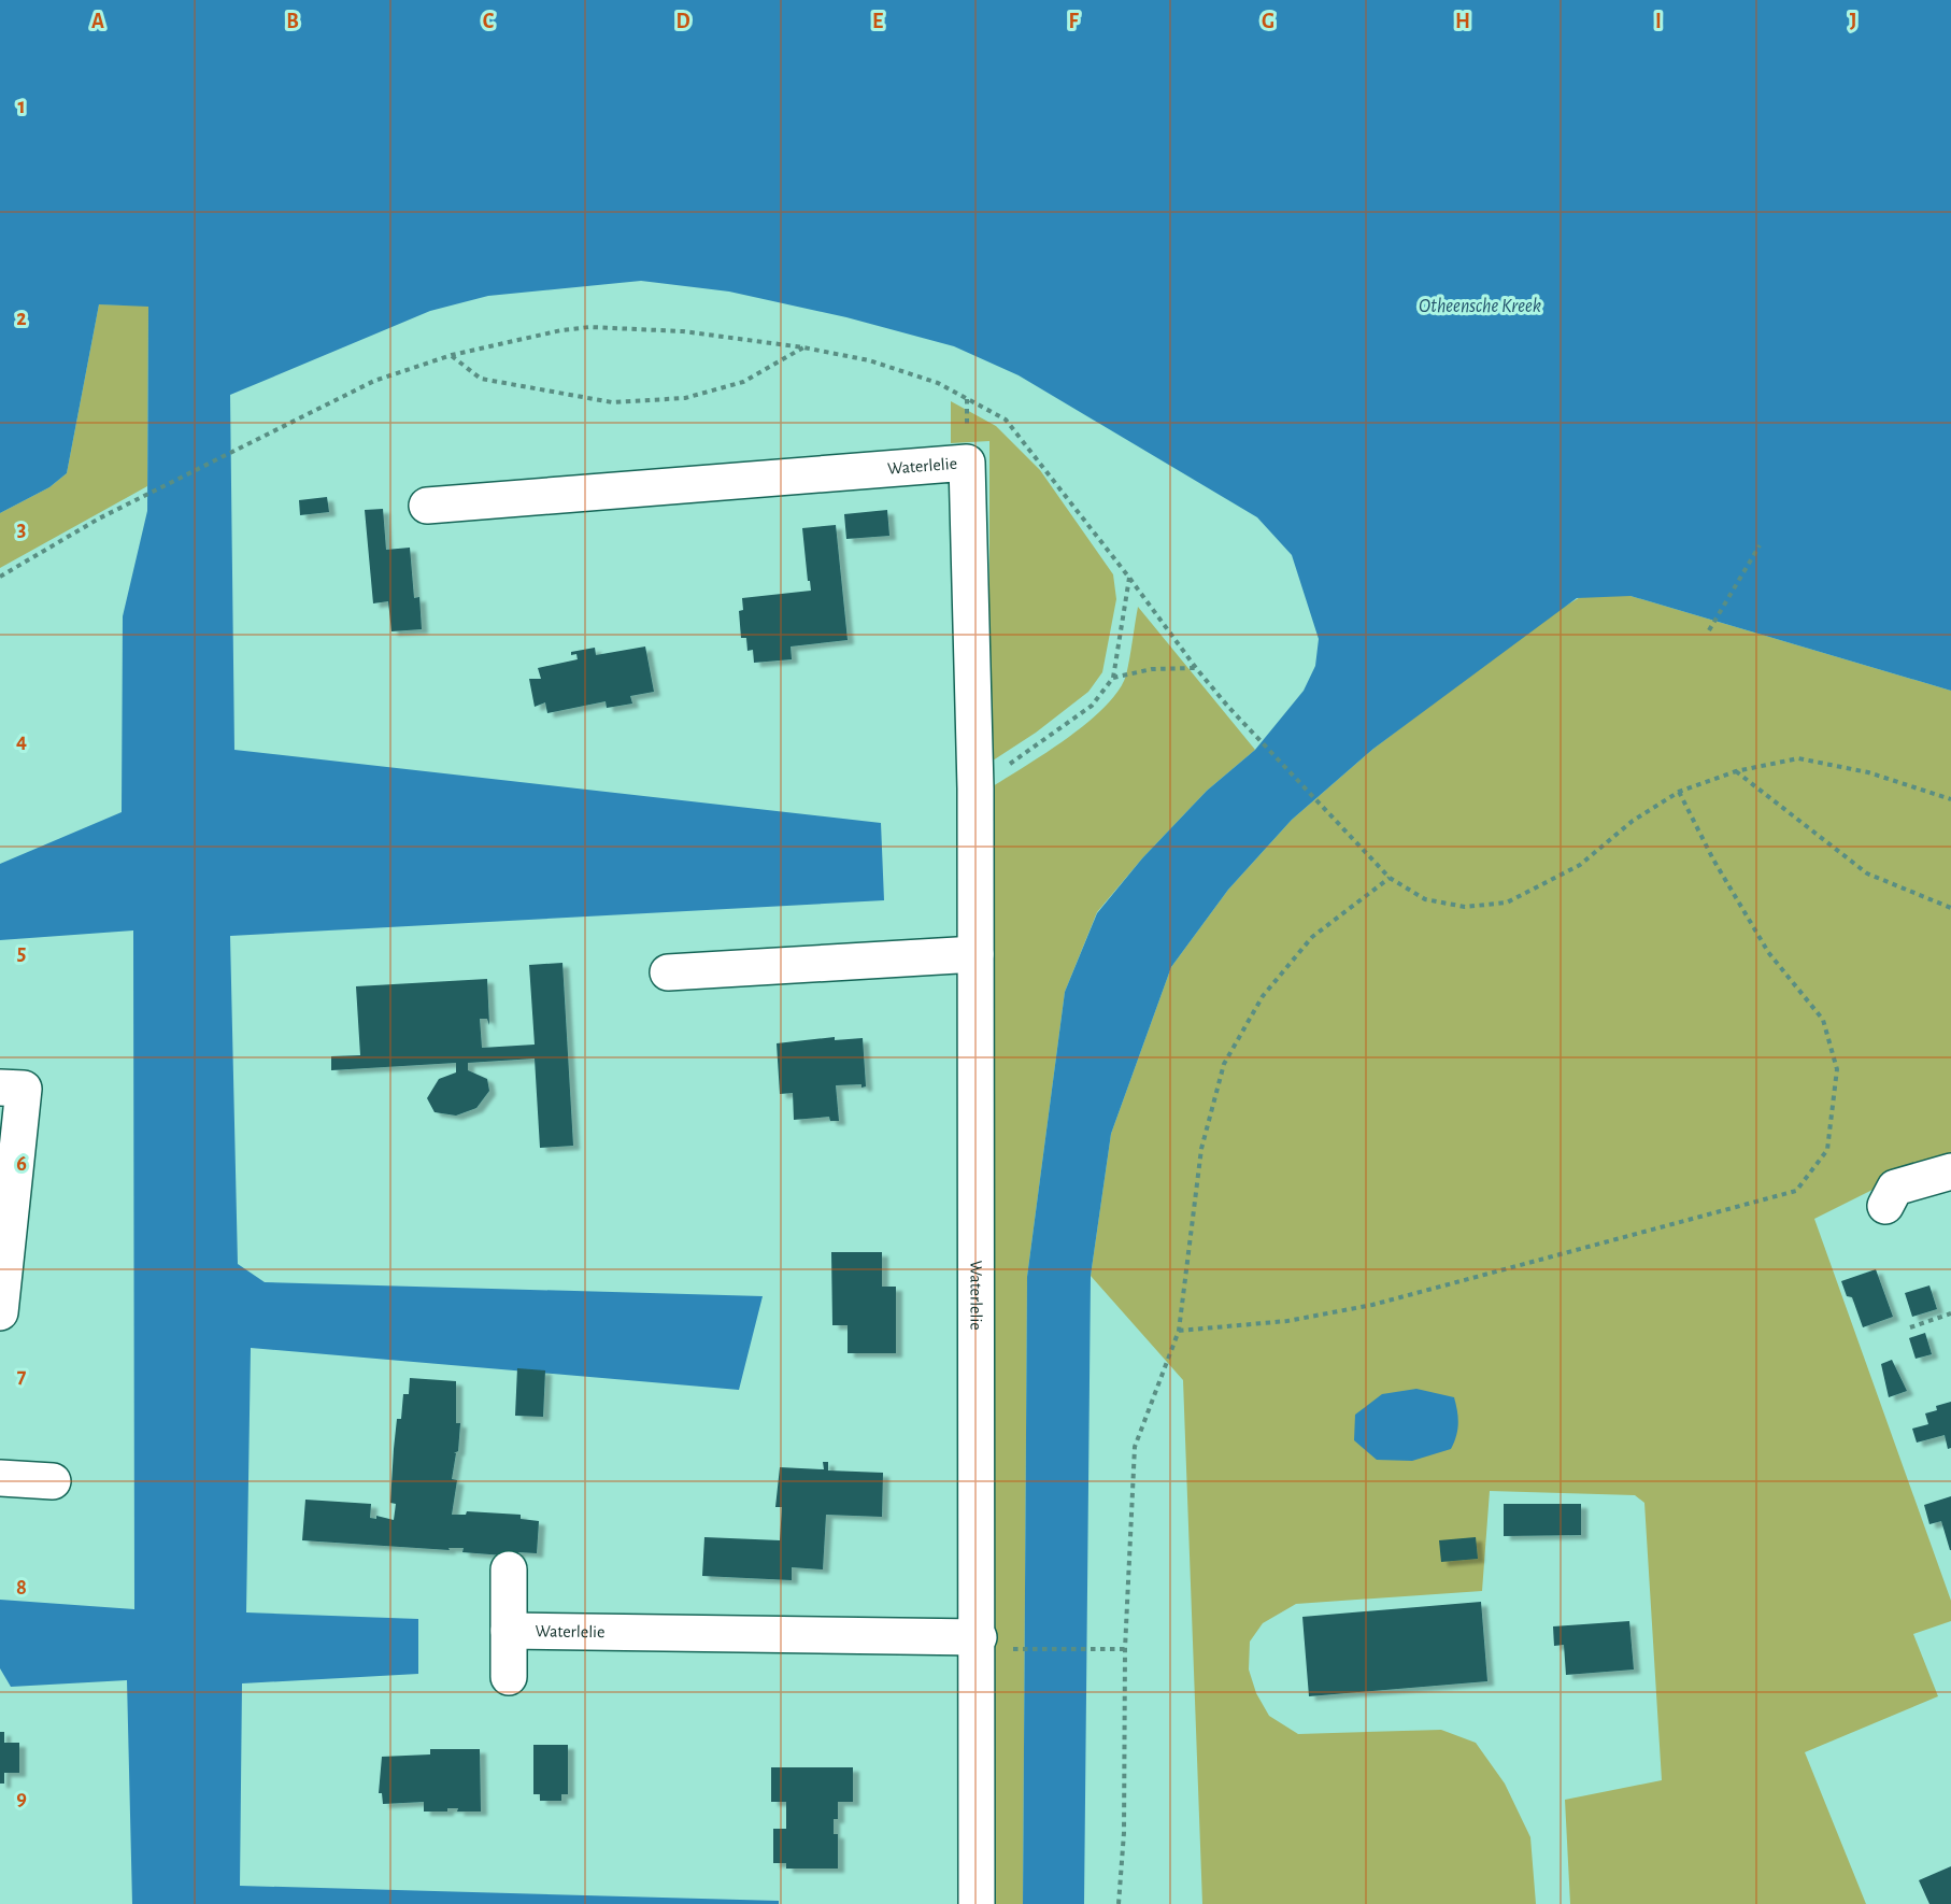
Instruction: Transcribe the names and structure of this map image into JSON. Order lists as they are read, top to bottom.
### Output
{
  "streets": {
    "street": ["Waterlelie"]
  },
  "water": ["Otheensche Kreek"],
  "grid": {
    "columns": [
      "A",
      "B",
      "C",
      "D",
      "E",
      "F",
      "G",
      "H",
      "I",
      "J"
    ],
    "rows": [
      "1",
      "2",
      "3",
      "4",
      "5",
      "6",
      "7",
      "8",
      "9"
    ]
  }
}
